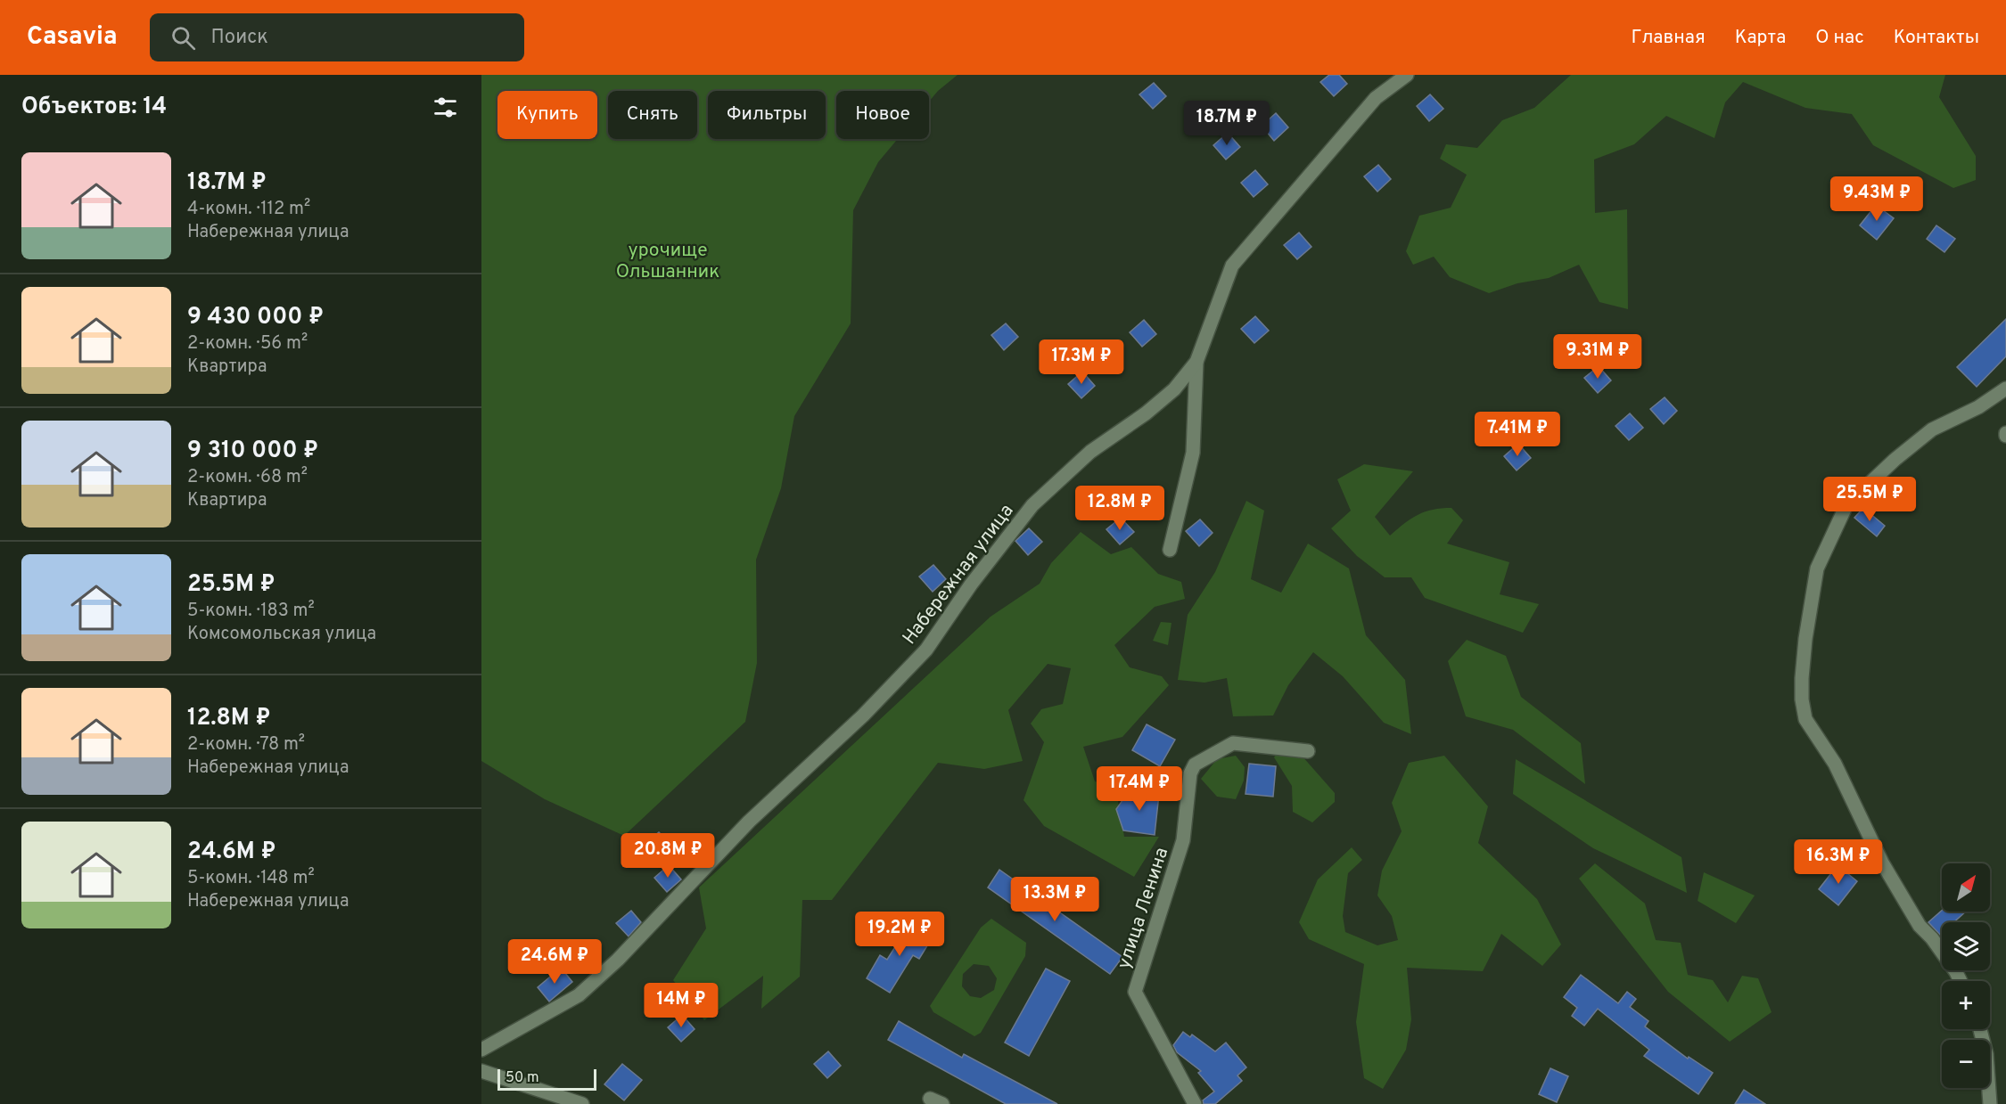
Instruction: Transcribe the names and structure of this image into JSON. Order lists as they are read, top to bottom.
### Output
{
  "streets": {
    "street": ["Набережная улица", "улица Ленина"]
  },
  "parks": ["урочище Ольшанник"],
  "scale_bar": "50 m",
  "north": "top right",
  "page": {
    "header": "Casavia",
    "search": "Поиск",
    "nav": [
      "Главная",
      "Карта",
      "О нас",
      "Контакты"
    ],
    "heading": "Объектов: 14",
    "chip": [
      "Купить",
      "Снять",
      "Фильтры",
      "Новое"
    ],
    "price": [
      "18.7M ₽",
      "9.43M ₽",
      "9.31M ₽",
      "17.3M ₽",
      "7.41M ₽",
      "25.5M ₽",
      "12.8M ₽",
      "17.4M ₽",
      "20.8M ₽",
      "16.3M ₽",
      "13.3M ₽",
      "19.2M ₽",
      "24.6M ₽",
      "14M ₽"
    ],
    "list": [
      {
        "name": "18.7M ₽",
        "note": "4-комн. · 112 m² · Набережная улица"
      },
      {
        "name": "9 430 000 ₽",
        "note": "2-комн. · 56 m² · Квартира"
      },
      {
        "name": "9 310 000 ₽",
        "note": "2-комн. · 68 m² · Квартира"
      },
      {
        "name": "25.5M ₽",
        "note": "5-комн. · 183 m² · Комсомольская улица"
      },
      {
        "name": "12.8M ₽",
        "note": "2-комн. · 78 m² · Набережная улица"
      },
      {
        "name": "24.6M ₽",
        "note": "5-комн. · 148 m² · Набережная улица"
      }
    ],
    "map_buttons": ["+", "−"],
    "scale": "50 m"
  }
}
